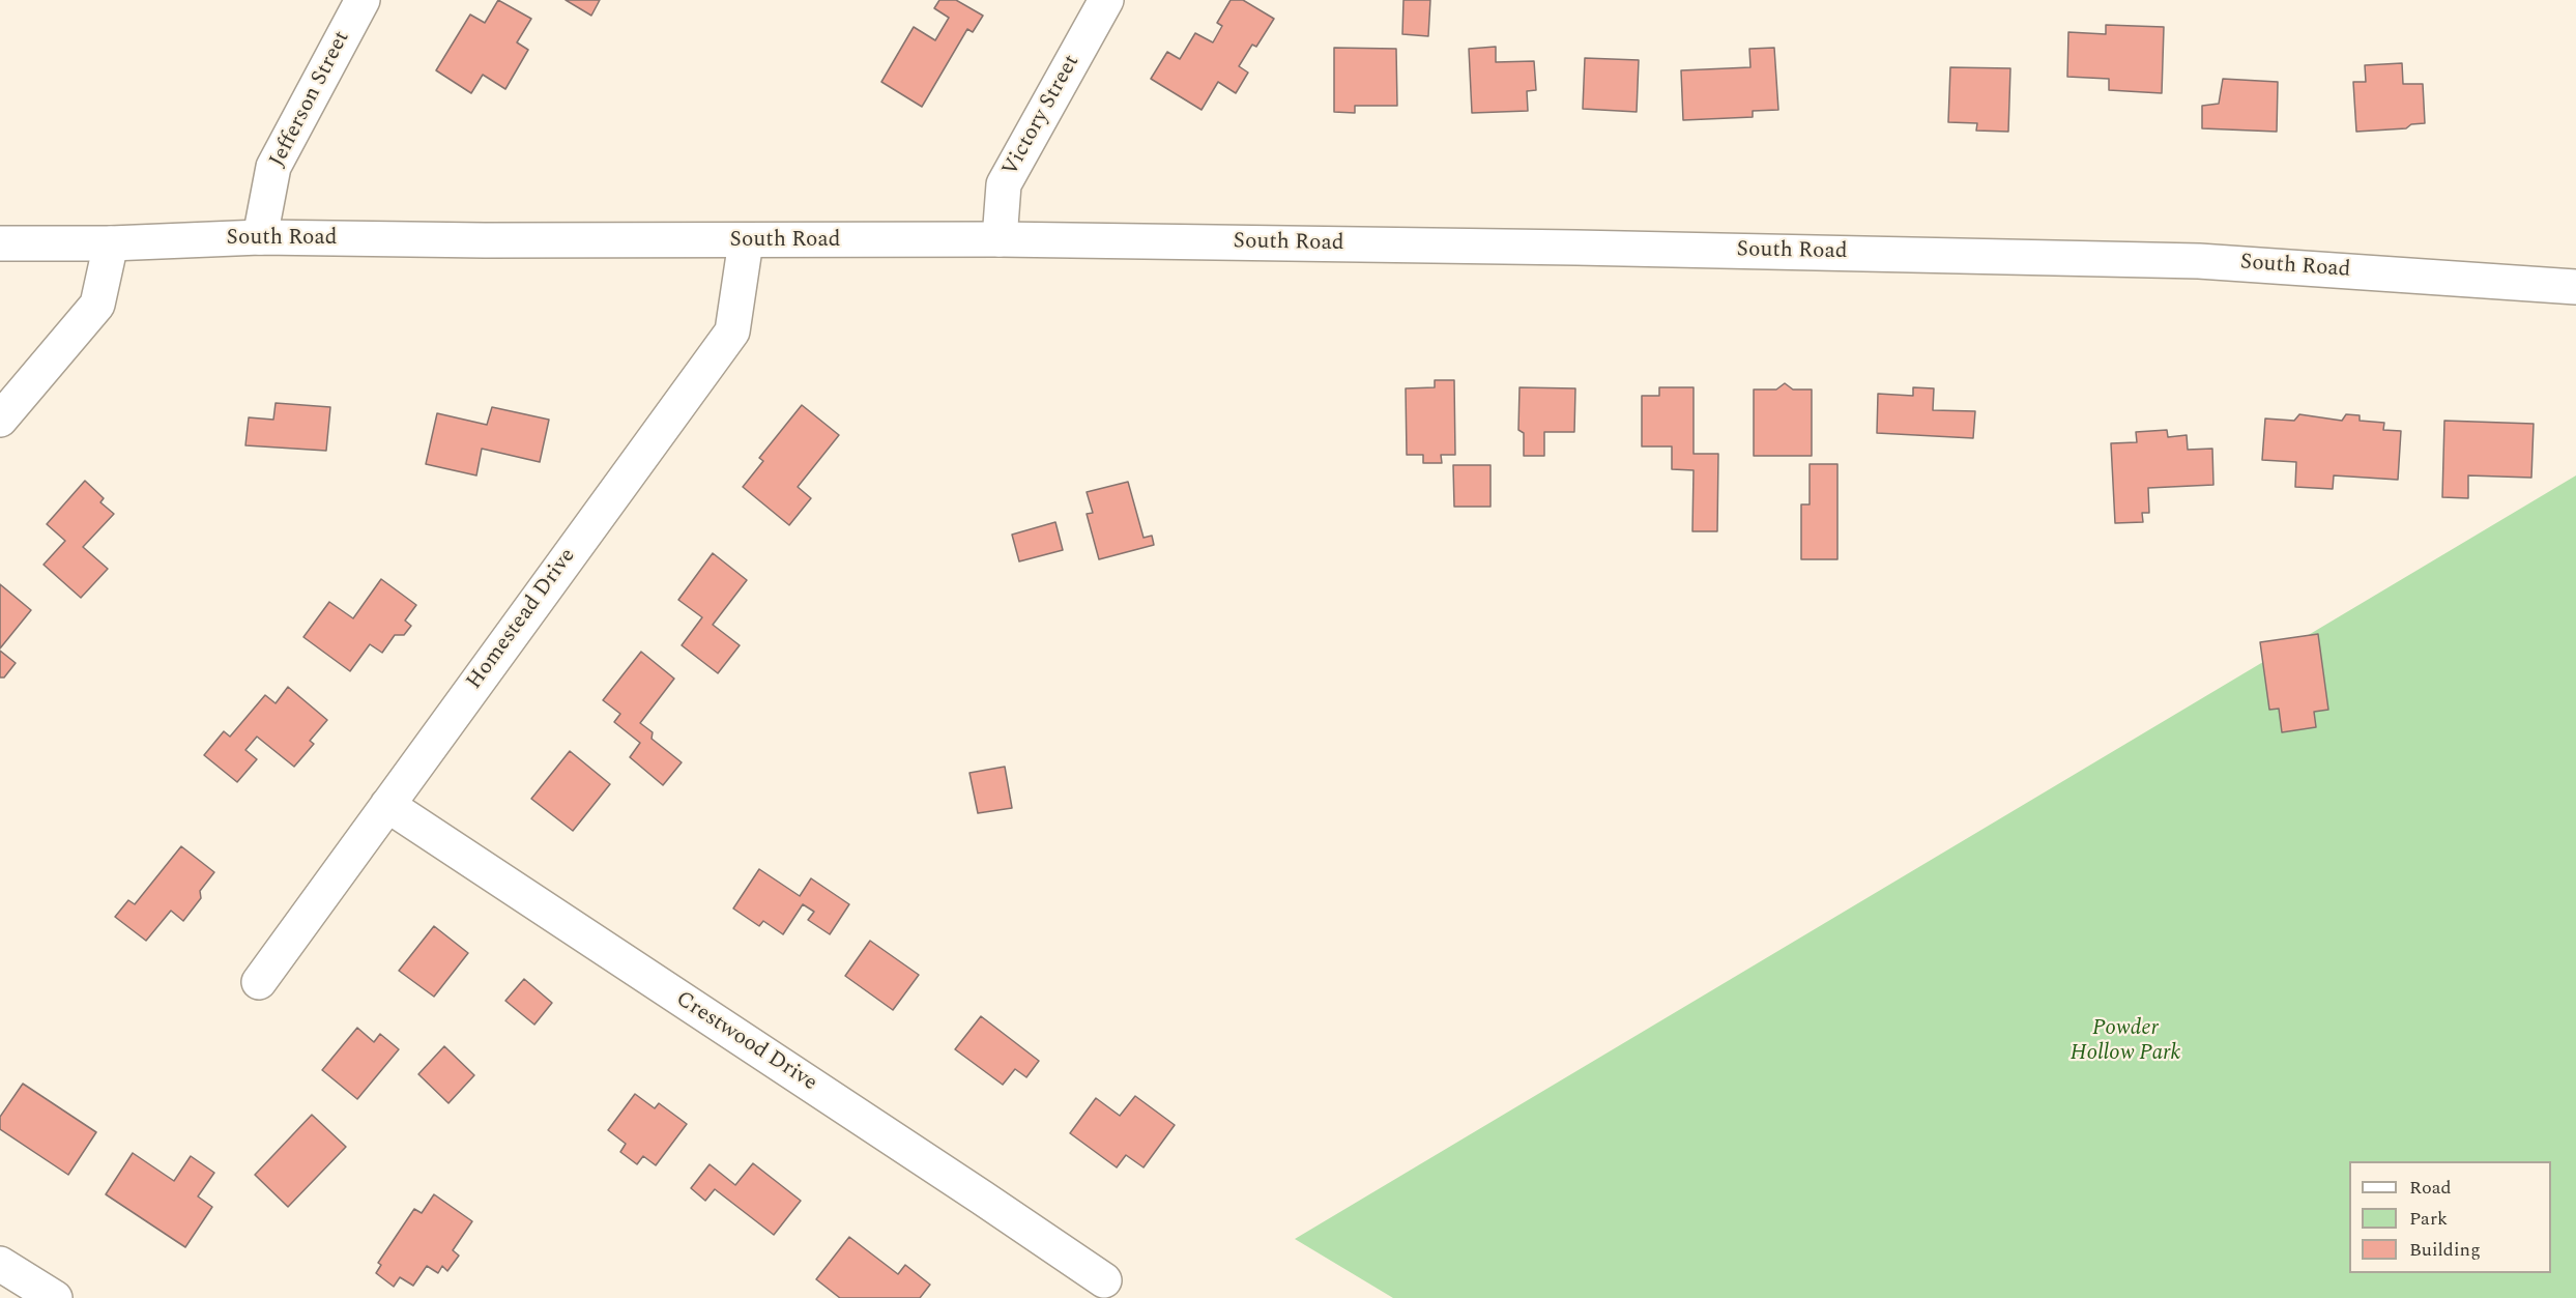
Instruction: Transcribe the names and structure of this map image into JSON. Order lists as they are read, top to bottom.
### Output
{
  "streets": {
    "main road": [
      "Jefferson Street",
      "Victory Street",
      "South Road",
      "Homestead Drive",
      "Crestwood Drive"
    ]
  },
  "crossings": [
    ["Jefferson Street", "South Road"],
    ["Victory Street", "South Road"],
    ["South Road", "Homestead Drive"],
    ["Homestead Drive", "Crestwood Drive"]
  ],
  "parks": ["Powder Hollow Park"],
  "legend": ["Road", "Park", "Building"]
}
